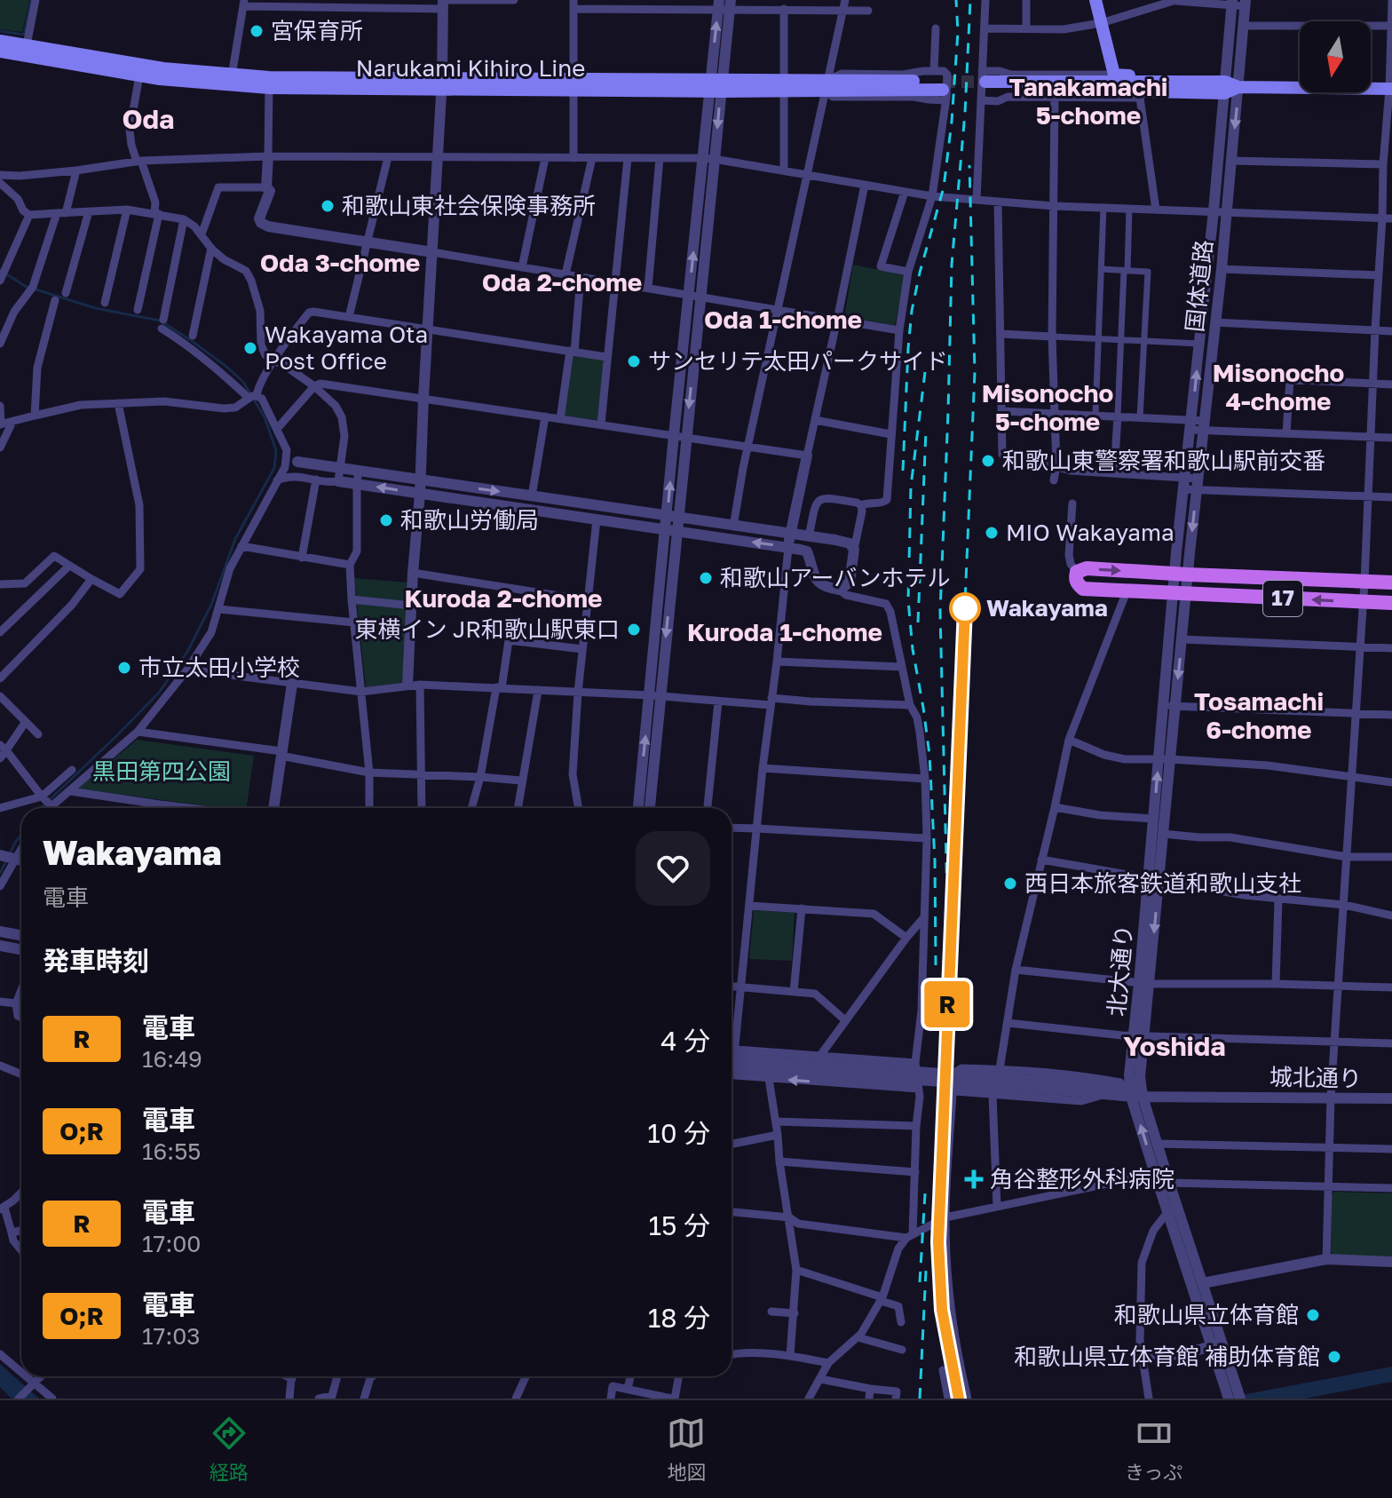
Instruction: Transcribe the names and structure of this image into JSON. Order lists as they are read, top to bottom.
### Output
{
  "streets": {
    "main road": ["Narukami Kihiro Line", "17"],
    "street": ["国体道路", "北大通り", "城北通り"]
  },
  "crossings": [
    ["国体道路", "17"],
    ["国体道路", "北大通り"],
    ["17", "北大通り"],
    ["北大通り", "城北通り"]
  ],
  "districts": [
    "Tanakamachi 5-chome",
    "Oda",
    "Oda 3-chome",
    "Oda 2-chome",
    "Oda 1-chome",
    "Misonocho 4-chome",
    "Misonocho 5-chome",
    "Kuroda 2-chome",
    "Kuroda 1-chome",
    "Tosamachi 6-chome",
    "Yoshida"
  ],
  "parks": ["黒田第四公園"],
  "places": {
    "other": [
      "宮保育所",
      "和歌山東社会保険事務所",
      "Wakayama Ota Post Office",
      "サンセリテ太田パークサイド",
      "和歌山東警察署和歌山駅前交番",
      "和歌山労働局",
      "MIO Wakayama",
      "和歌山アーバンホテル",
      "Wakayama",
      "東横イン JR和歌山駅東口",
      "市立太田小学校",
      "西日本旅客鉄道和歌山支社",
      "和歌山県立体育館",
      "和歌山県立体育館 補助体育館"
    ],
    "health": ["角谷整形外科病院"]
  },
  "north": "bottom",
  "page": {
    "on_map": "R",
    "heading": [
      ["Wakayama", "電車"],
      "発車時刻"
    ],
    "list": [
      {
        "mark": "R",
        "name": "電車",
        "note": "16:49",
        "value": "4 分"
      },
      {
        "mark": "O;R",
        "name": "電車",
        "note": "16:55",
        "value": "10 分"
      },
      {
        "mark": "R",
        "name": "電車",
        "note": "17:00",
        "value": "15 分"
      },
      {
        "mark": "O;R",
        "name": "電車",
        "note": "17:03",
        "value": "18 分"
      }
    ],
    "tabs": ["経路", "地図", "きっぷ"]
  }
}
